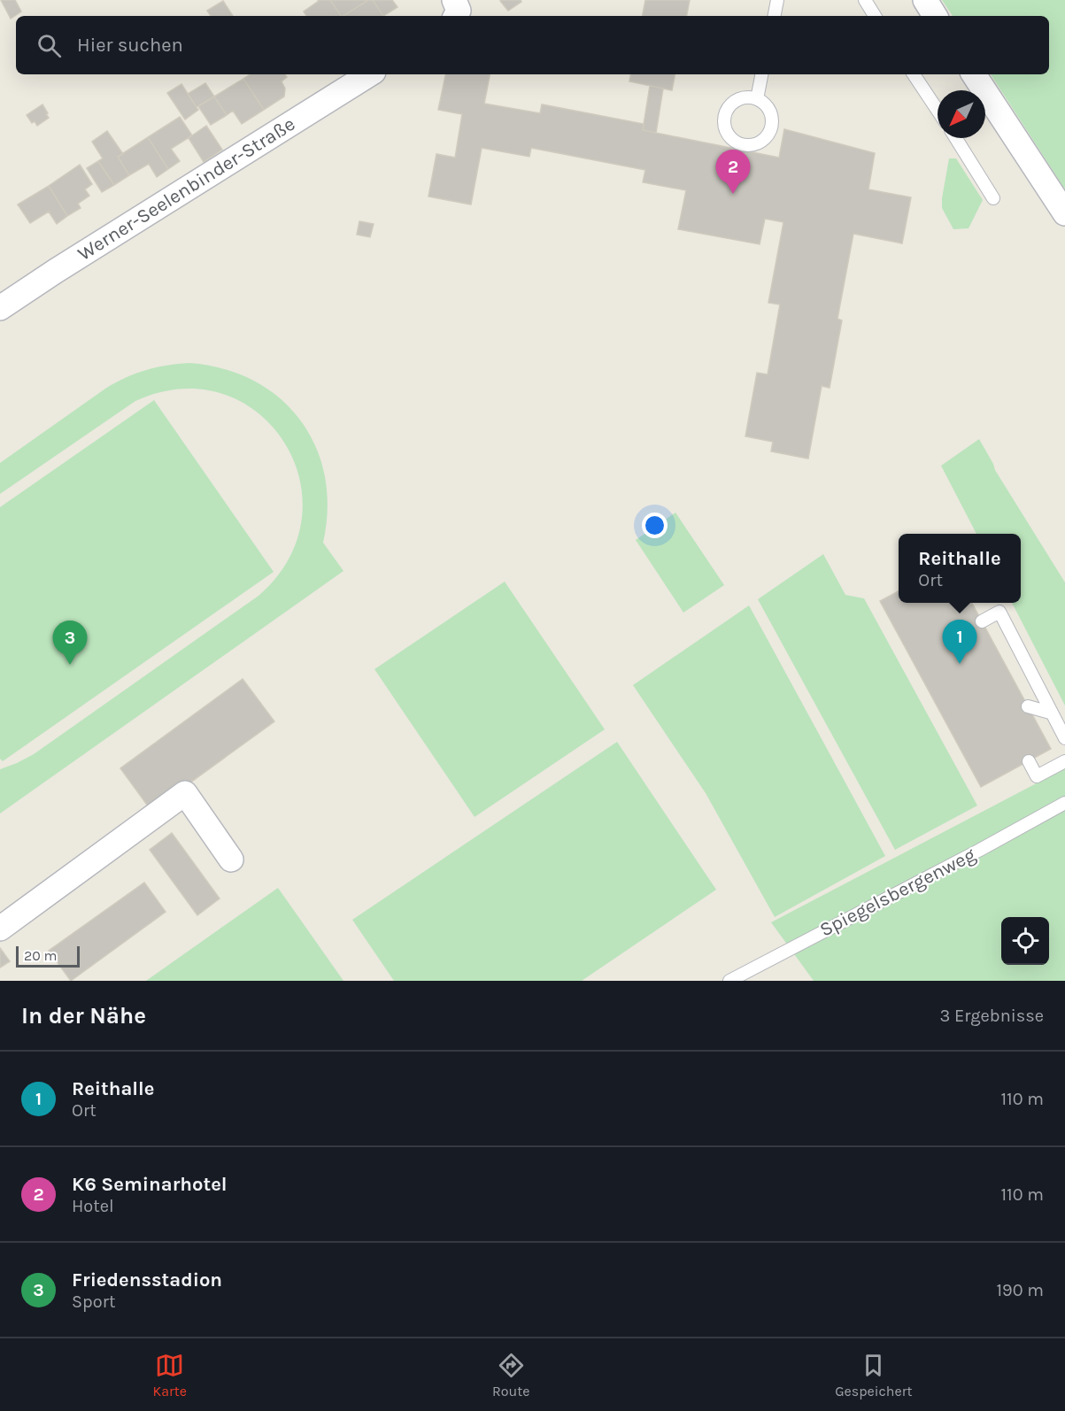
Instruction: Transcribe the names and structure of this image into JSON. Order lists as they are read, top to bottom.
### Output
{
  "streets": {
    "street": ["Werner-Seelenbinder-Straße"],
    "lane": ["Spiegelsbergenweg"]
  },
  "scale_bar": "20 m",
  "north": "bottom left",
  "page": {
    "search": "Hier suchen",
    "pins": ["2", "1", "3"],
    "popup": ["Reithalle", "Ort"],
    "scale": "20 m",
    "heading": ["In der Nähe", "3 Ergebnisse"],
    "list": [
      {
        "mark": "1",
        "name": "Reithalle",
        "note": "Ort",
        "value": "110 m"
      },
      {
        "mark": "2",
        "name": "K6 Seminarhotel",
        "note": "Hotel",
        "value": "110 m"
      },
      {
        "mark": "3",
        "name": "Friedensstadion",
        "note": "Sport",
        "value": "190 m"
      }
    ],
    "nav": ["Karte", "Route", "Gespeichert"]
  }
}
